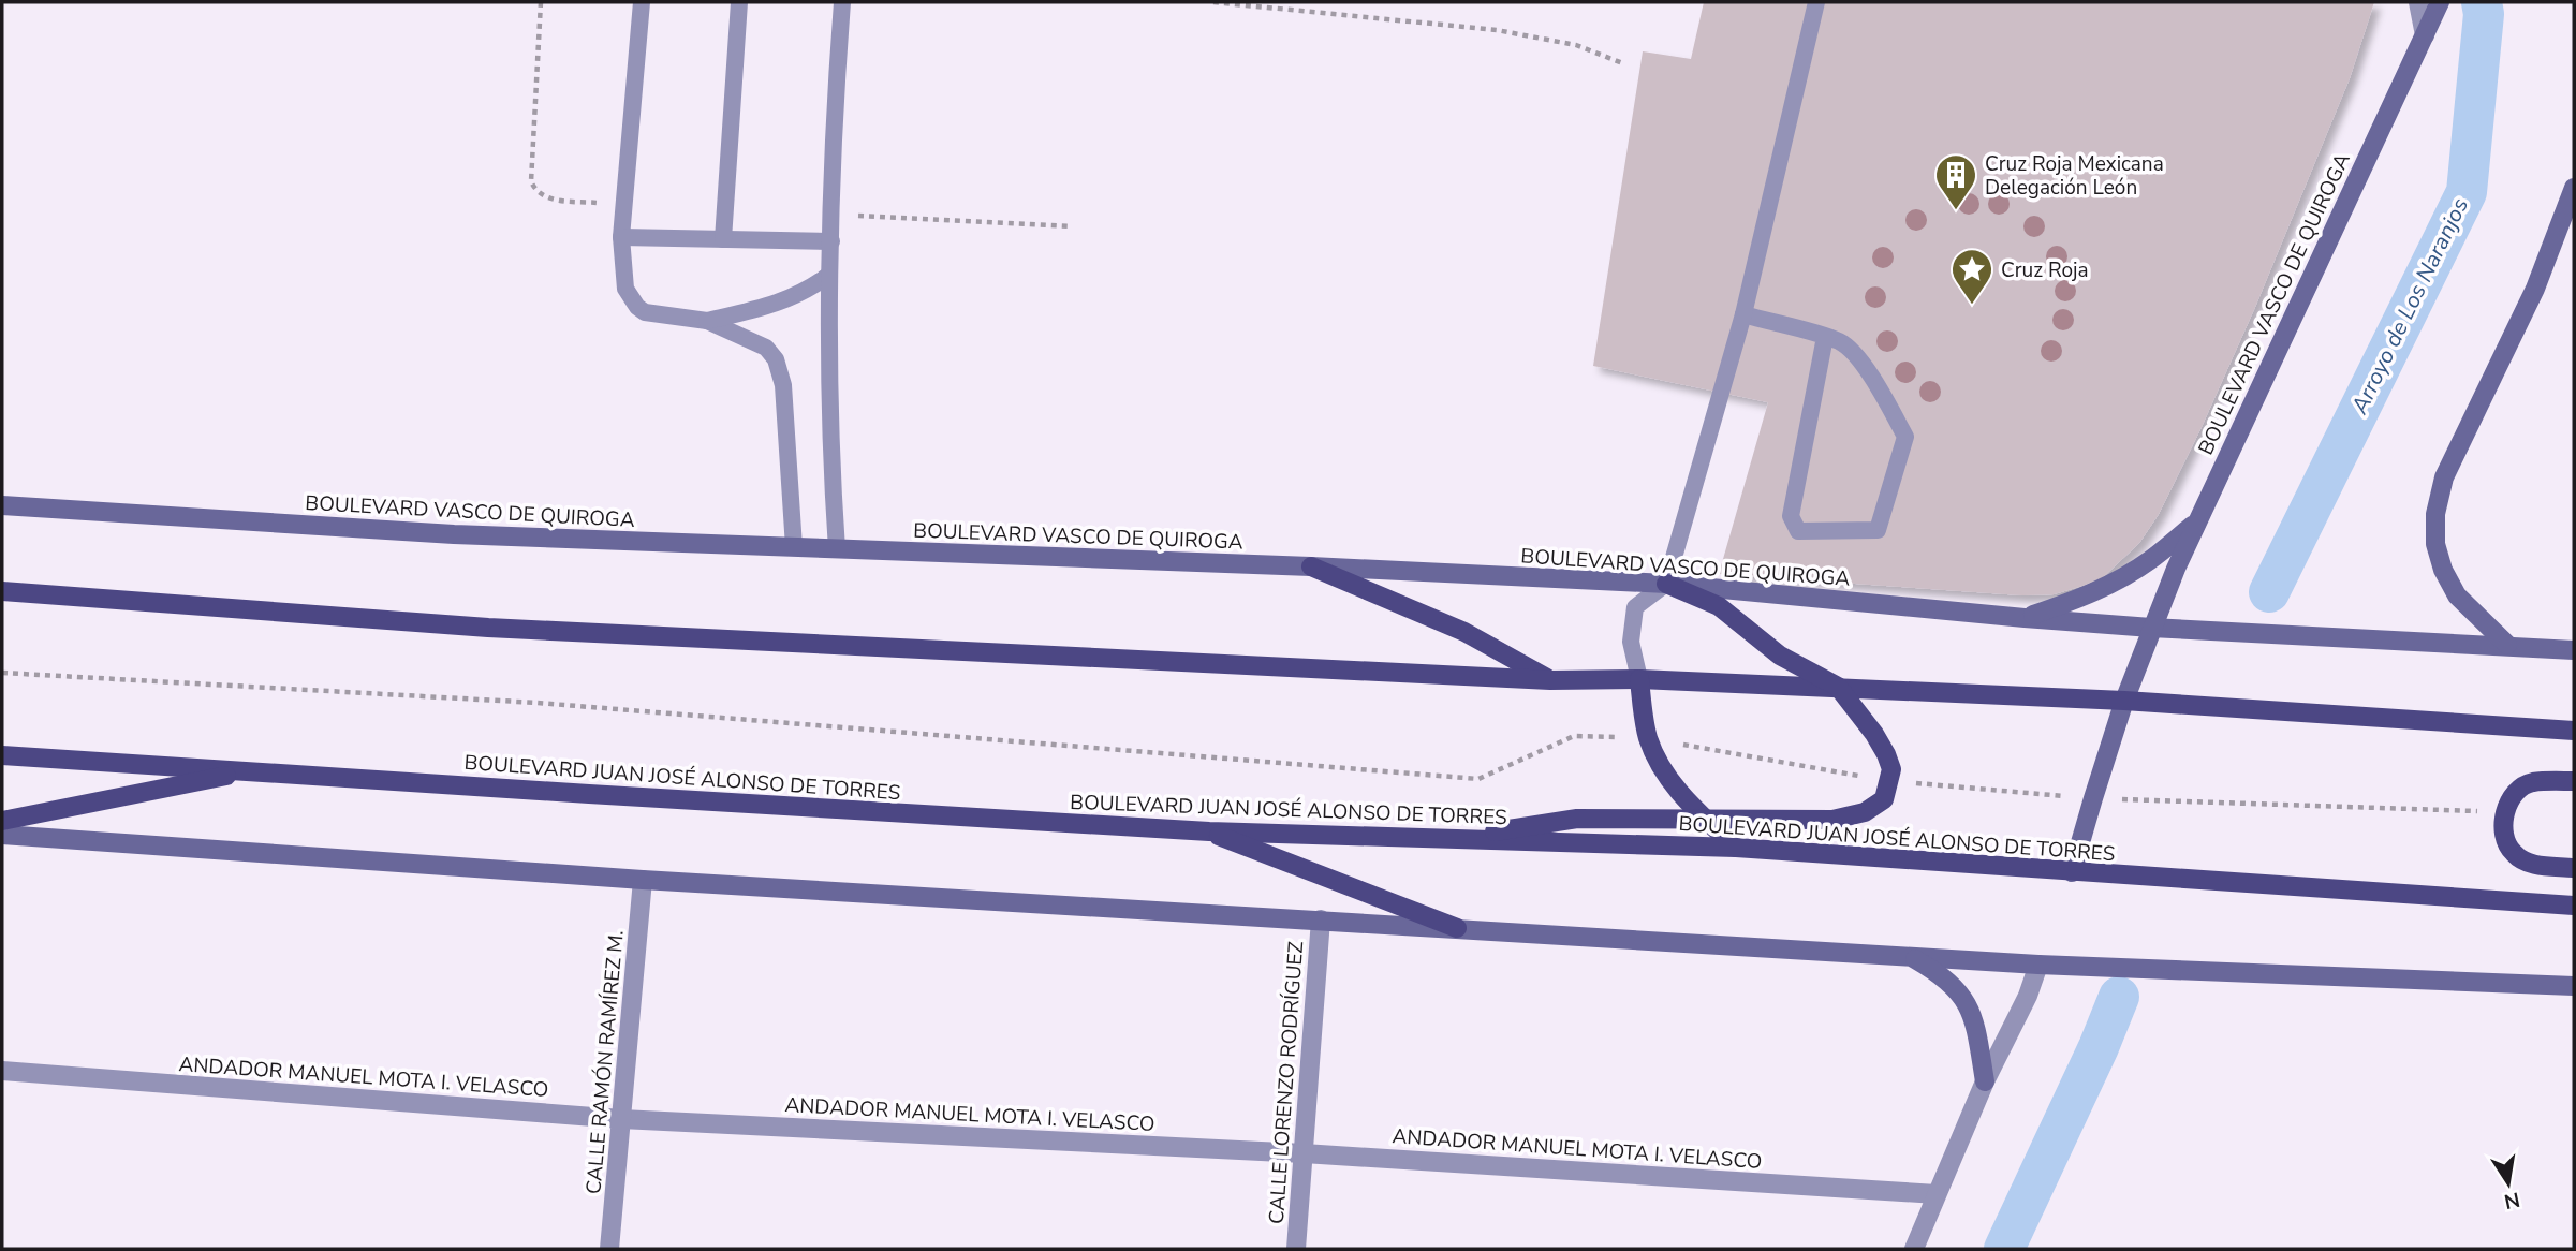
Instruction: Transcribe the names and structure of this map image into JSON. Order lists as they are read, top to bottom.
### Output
{
  "streets": {
    "main road": ["BOULEVARD JUAN JOSÉ ALONSO DE TORRES"],
    "street": [
      "BOULEVARD VASCO DE QUIROGA",
      "CALLE RAMÓN RAMÍREZ M.",
      "ANDADOR MANUEL MOTA I. VELASCO",
      "CALLE LORENZO RODRÍGUEZ"
    ]
  },
  "crossings": [
    ["BOULEVARD VASCO DE QUIROGA", "BOULEVARD JUAN JOSÉ ALONSO DE TORRES"],
    ["CALLE RAMÓN RAMÍREZ M.", "ANDADOR MANUEL MOTA I. VELASCO"],
    ["ANDADOR MANUEL MOTA I. VELASCO", "CALLE LORENZO RODRÍGUEZ"]
  ],
  "water": ["Arroyo de Los Naranjos"],
  "places": {
    "building": ["Cruz Roja Mexicana Delegación León"],
    "place": ["Cruz Roja"]
  },
  "north": "bottom"
}
